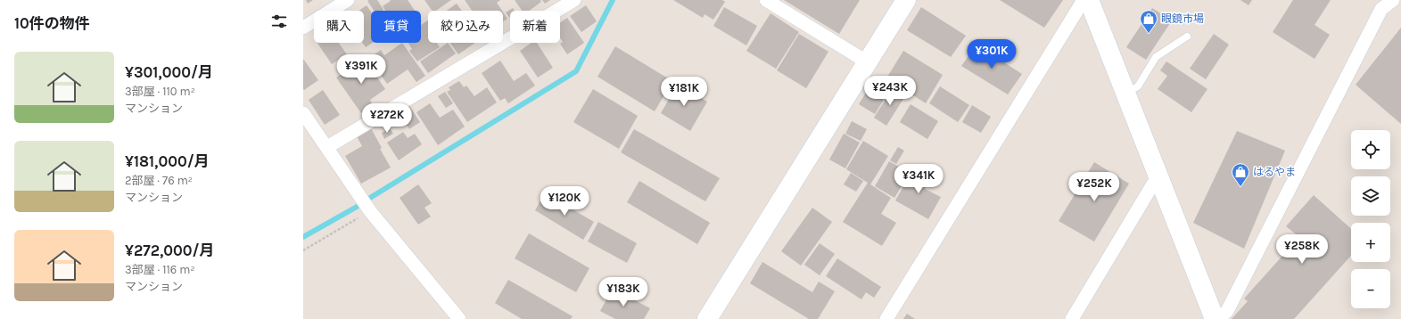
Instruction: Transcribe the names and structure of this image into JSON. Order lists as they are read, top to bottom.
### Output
{
  "places": {
    "shop": ["眼鏡市場", "はるやま"]
  },
  "page": {
    "heading": "10件の物件",
    "chip": [
      "購入",
      "賃貸",
      "絞り込み",
      "新着"
    ],
    "price": [
      "¥301K",
      "¥391K",
      "¥243K",
      "¥181K",
      "¥272K",
      "¥341K",
      "¥252K",
      "¥120K",
      "¥258K",
      "¥183K"
    ],
    "list": [
      {
        "name": "¥301,000/月",
        "note": "3部屋 · 110 m² · マンション"
      },
      {
        "name": "¥181,000/月",
        "note": "2部屋 · 76 m² · マンション"
      },
      {
        "name": "¥272,000/月",
        "note": "3部屋 · 116 m² · マンション"
      }
    ],
    "map_buttons": ["+", "−"]
  }
}
